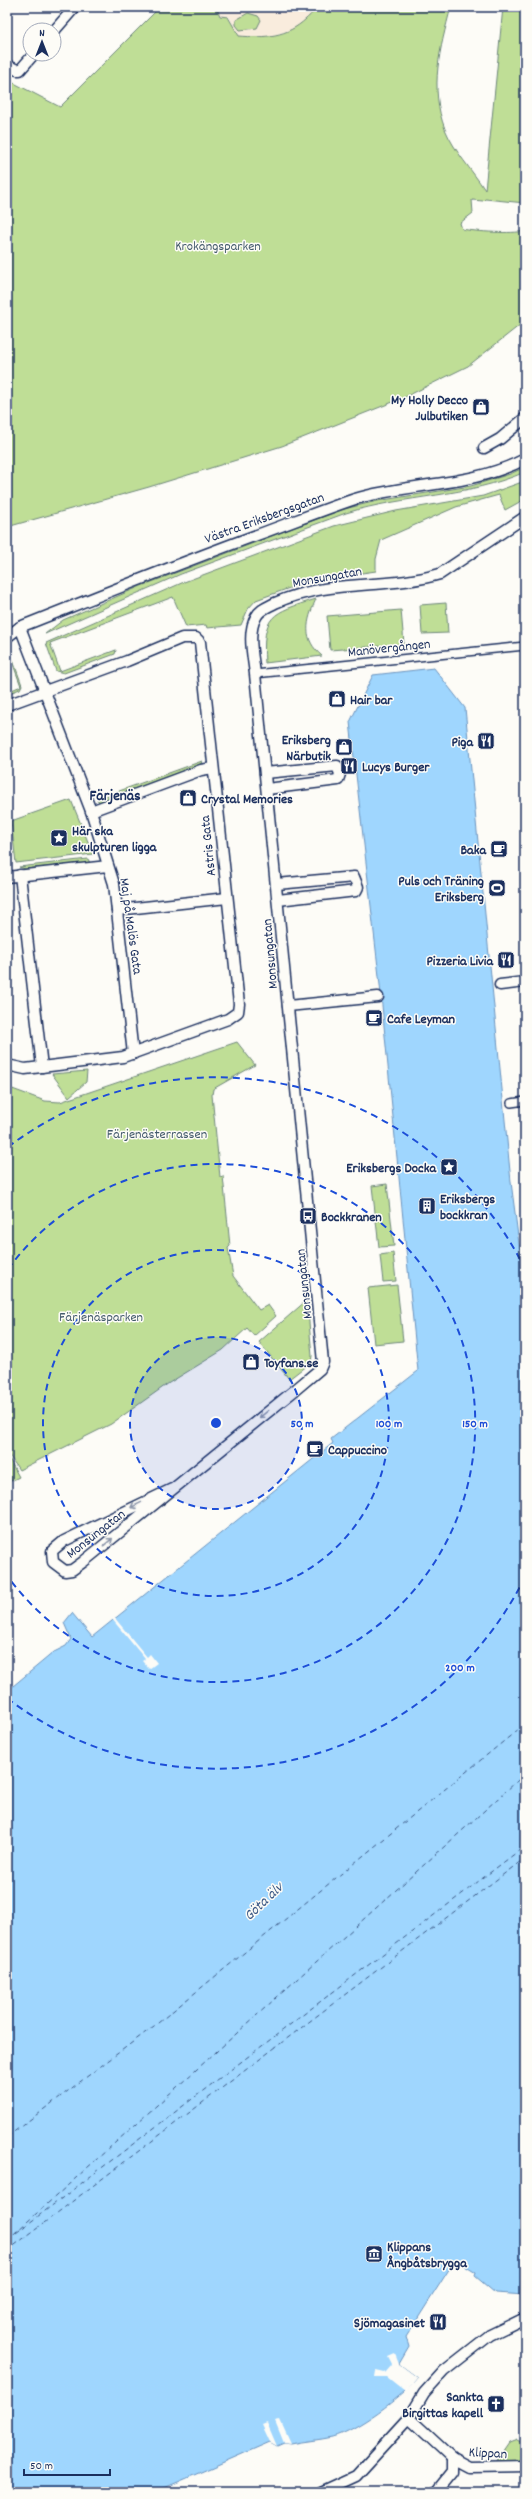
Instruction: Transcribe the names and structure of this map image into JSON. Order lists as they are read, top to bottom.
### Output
{
  "streets": {
    "street": [
      "Västra Eriksbergsgatan",
      "Monsungatan",
      "Manövergången",
      "Astris Gata",
      "Maj på Malös Gata",
      "Klippan"
    ]
  },
  "crossings": [
    ["Västra Eriksbergsgatan", "Maj på Malös Gata"],
    ["Monsungatan", "Manövergången"],
    ["Astris Gata", "Maj på Malös Gata"]
  ],
  "districts": ["Färjenäs"],
  "water": ["Göta älv"],
  "parks": ["Krokängsparken", "Färjenästerrassen", "Färjenäsparken"],
  "places": {
    "shop": [
      "My Holly Decco Julbutiken",
      "Hair bar",
      "Eriksberg Närbutik",
      "Crystal Memories",
      "Toyfans.se"
    ],
    "restaurant": [
      "Piga",
      "Lucys Burger",
      "Pizzeria Livia",
      "Sjömagasinet"
    ],
    "place": ["Här ska skulpturen ligga", "Eriksbergs Docka"],
    "cafe": ["Baka", "Cafe Leyman", "Cappuccino"],
    "sports": ["Puls och Träning Eriksberg"],
    "building": ["Eriksbergs bockkran"],
    "bus stop": ["Bockkranen"],
    "museum": ["Klippans Ångbåtsbrygga"],
    "church": ["Sankta Birgittas kapell"]
  },
  "scale_bar": "50 m",
  "north": "top",
  "rings": [
    "50 m",
    "100 m",
    "150 m",
    "200 m"
  ]
}
